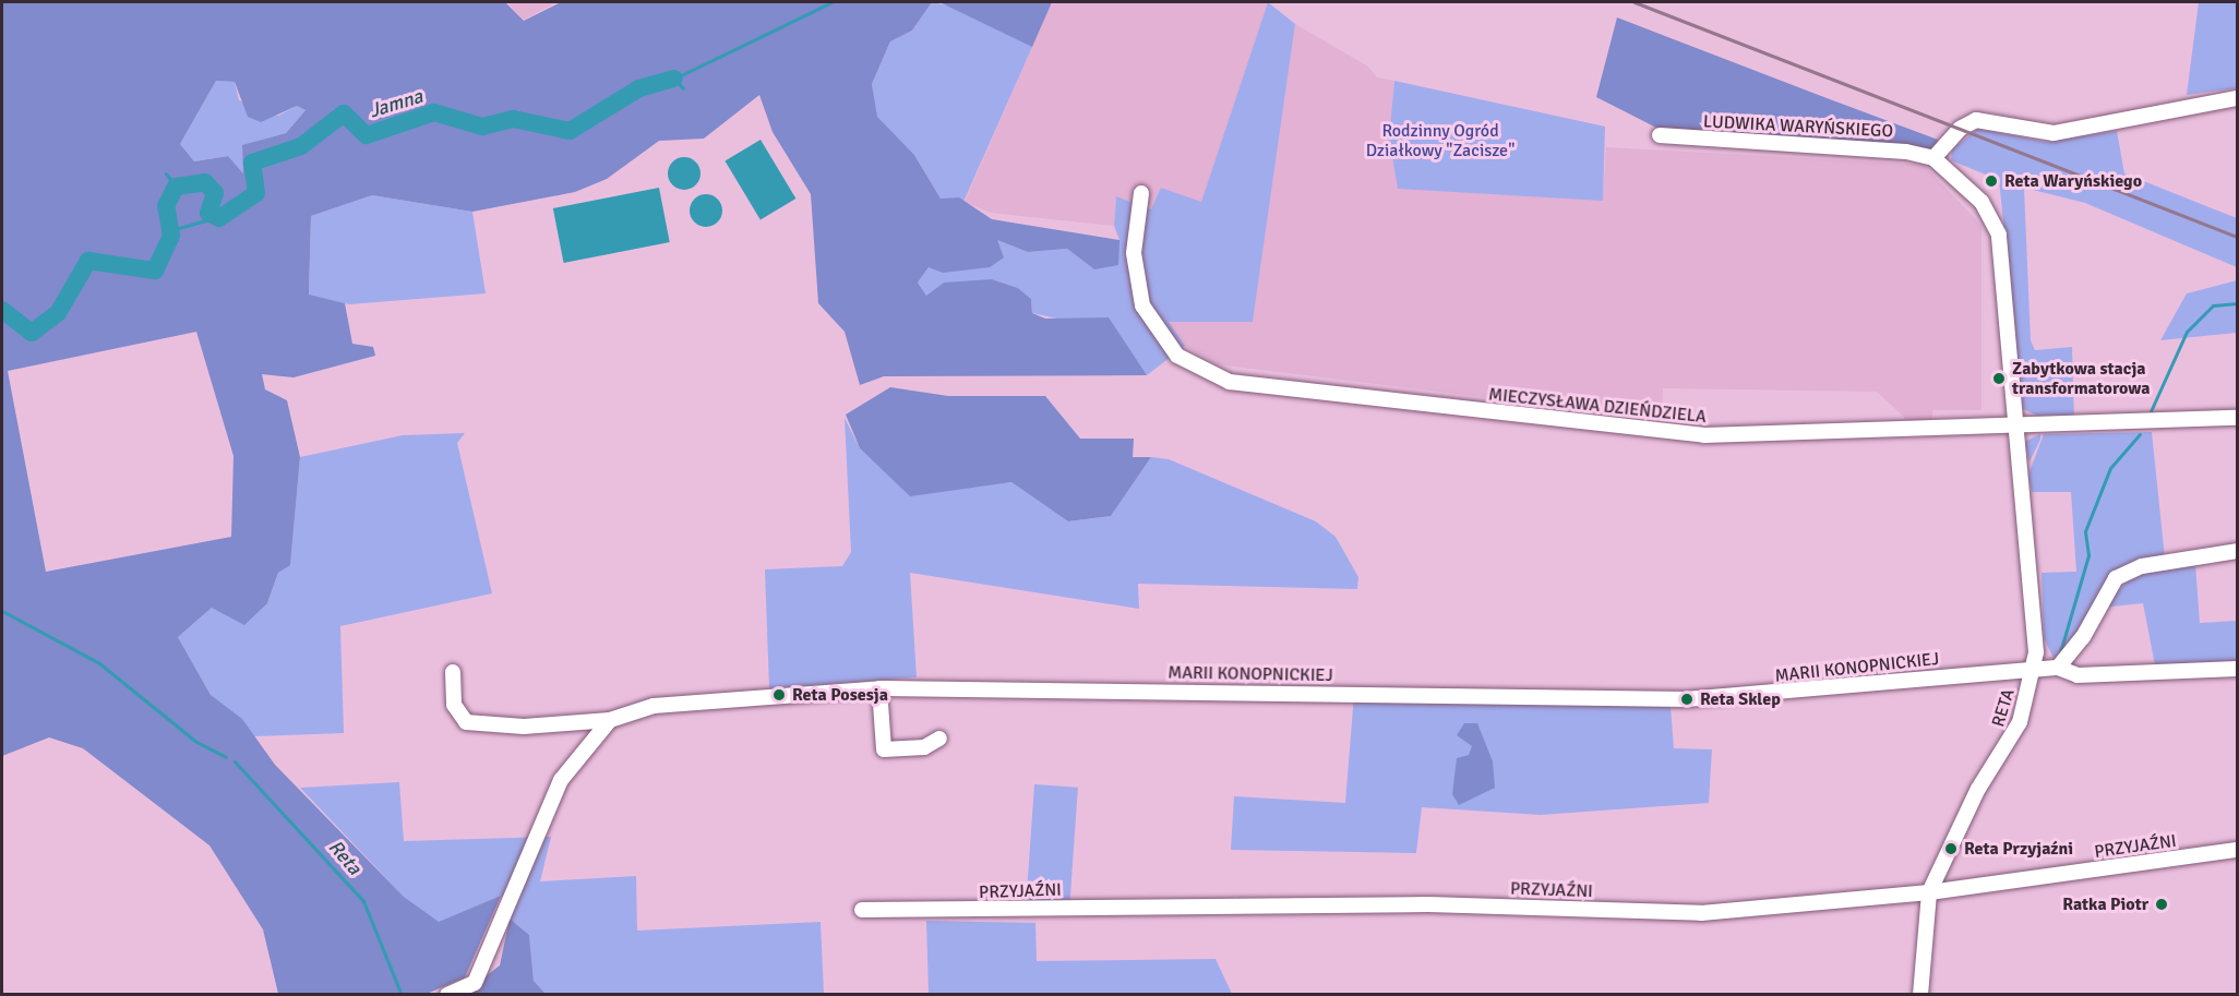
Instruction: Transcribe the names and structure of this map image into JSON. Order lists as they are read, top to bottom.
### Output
{
  "streets": {
    "street": [
      "LUDWIKA WARYŃSKIEGO",
      "MIECZYSŁAWA DZIEŃDZIELA",
      "MARII KONOPNICKIEJ",
      "RETA",
      "PRZYJAŹNI"
    ]
  },
  "crossings": [
    ["MIECZYSŁAWA DZIEŃDZIELA", "RETA"],
    ["MARII KONOPNICKIEJ", "RETA"],
    ["RETA", "PRZYJAŹNI"]
  ],
  "water": ["Jamna", "Reta"],
  "parks": ["Rodzinny Ogród Działkowy \"Zacisze\""],
  "places": [
    "Reta Waryńskiego",
    "Zabytkowa stacja transformatorowa",
    "Reta Posesja",
    "Reta Sklep",
    "Reta Przyjaźni",
    "Ratka Piotr"
  ]
}
